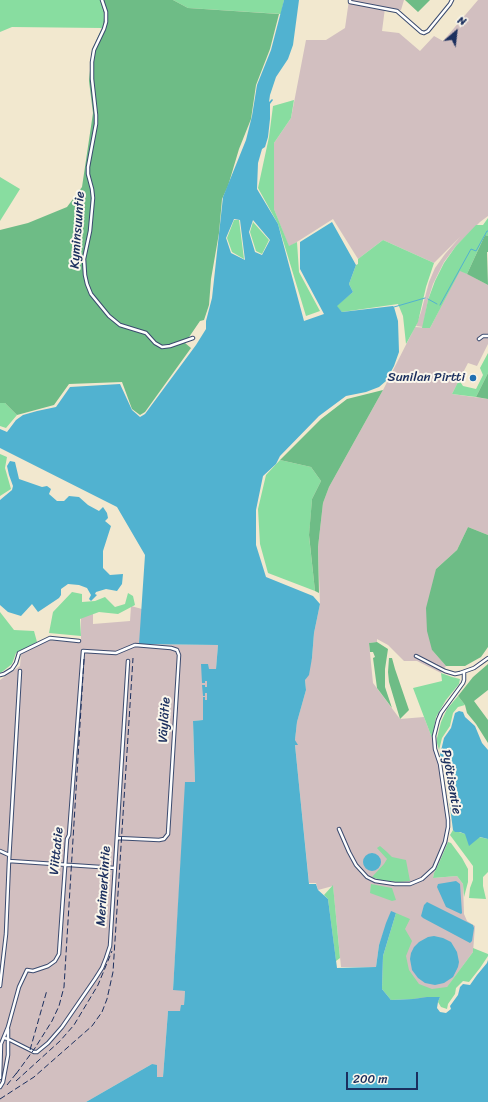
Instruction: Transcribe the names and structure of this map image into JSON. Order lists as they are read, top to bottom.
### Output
{
  "streets": {
    "street": [
      "Kyminsuuntie",
      "Väylätie",
      "Pyötisentie",
      "Viittatie",
      "Merimerkintie"
    ]
  },
  "crossings": [
    ["Väylätie", "Viittatie"],
    ["Väylätie", "Merimerkintie"],
    ["Viittatie", "Merimerkintie"]
  ],
  "places": ["Sunilan Pirtti"],
  "scale_bar": "200 m",
  "north": "top right"
}
